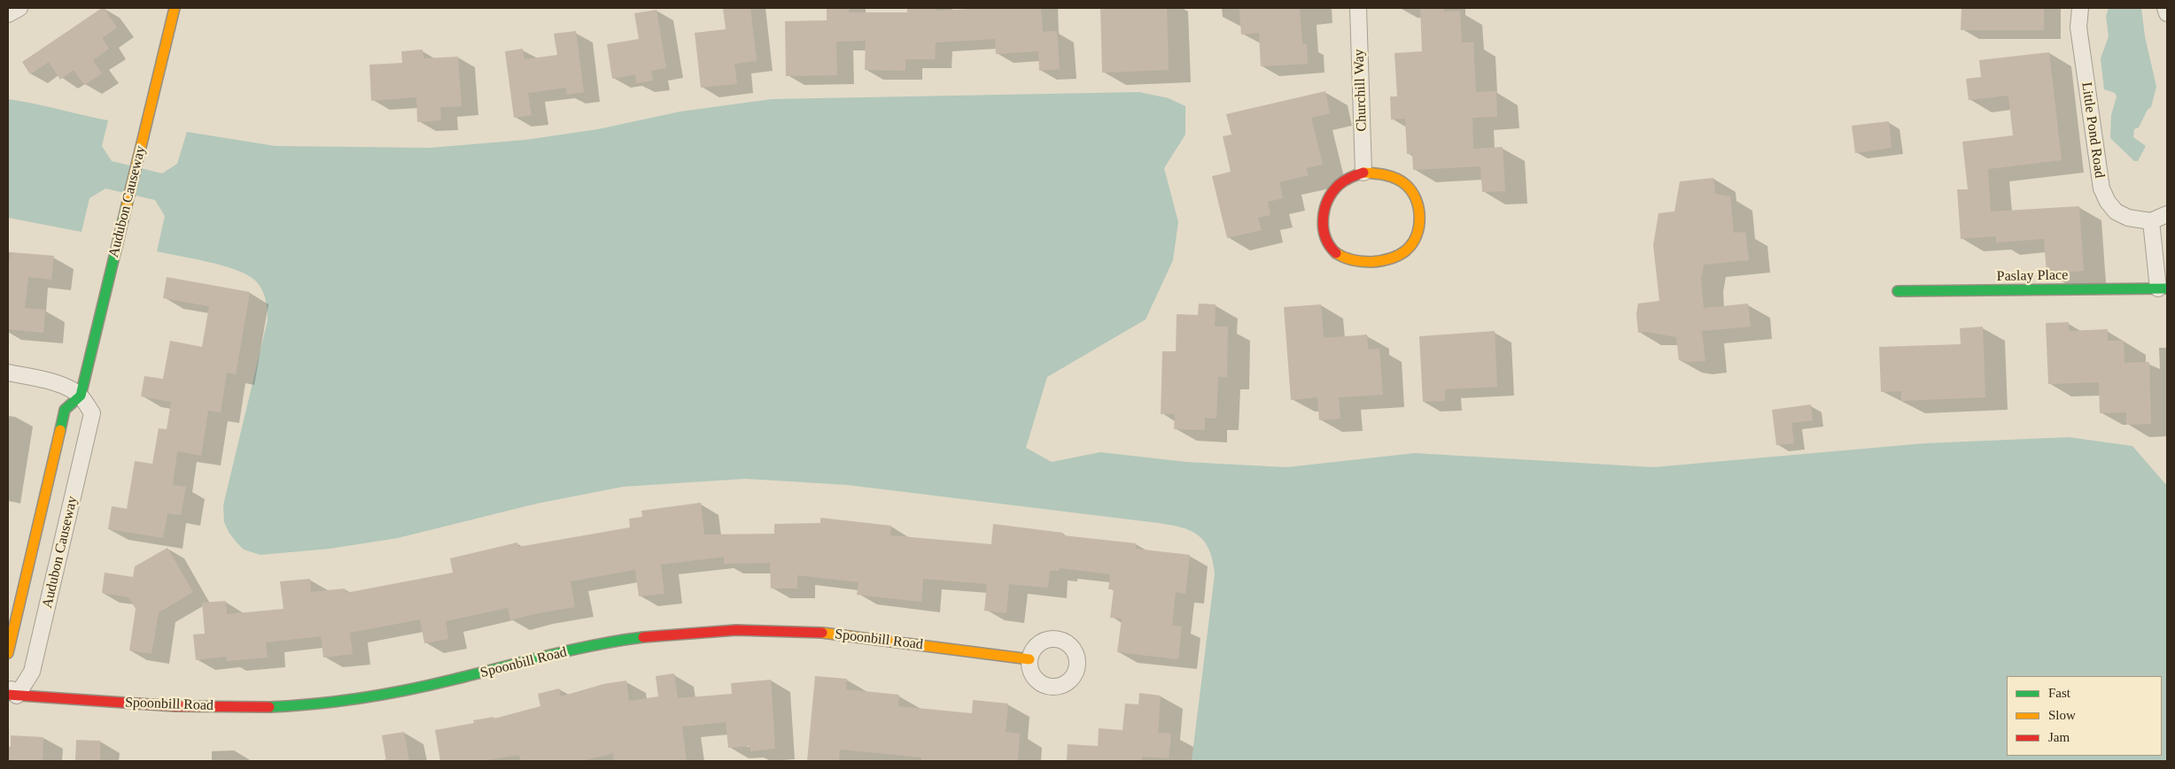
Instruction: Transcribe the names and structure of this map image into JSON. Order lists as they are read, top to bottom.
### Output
{
  "streets": {
    "street": [
      "Churchill Way",
      "Little Pond Road",
      "Audubon Causeway",
      "Paslay Place",
      "Spoonbill Road"
    ]
  },
  "crossings": [
    ["Audubon Causeway", "Spoonbill Road"]
  ],
  "legend": ["Fast", "Slow", "Jam"]
}
